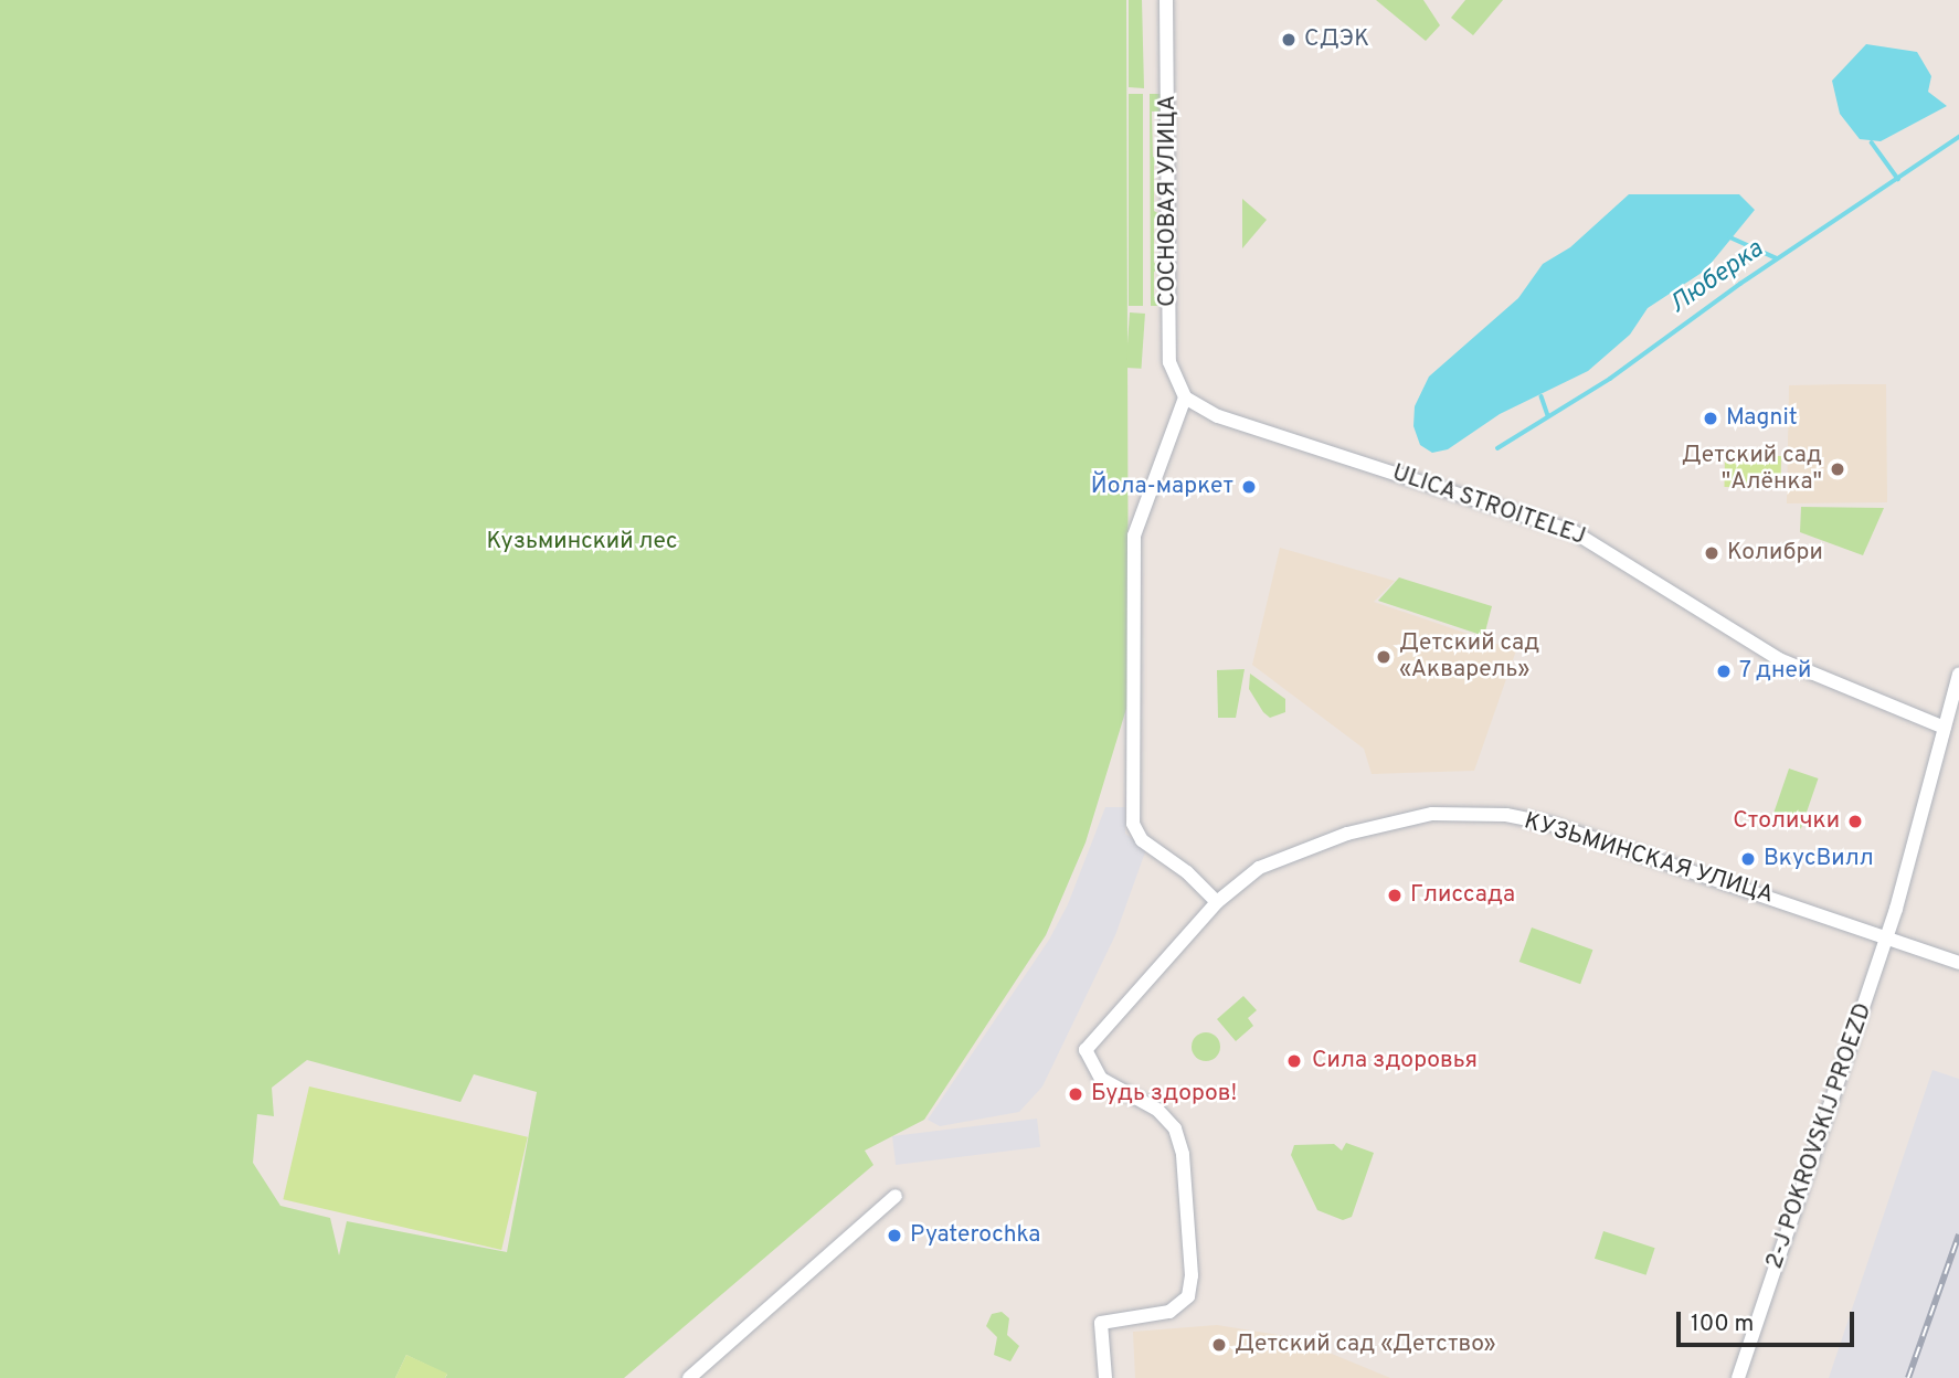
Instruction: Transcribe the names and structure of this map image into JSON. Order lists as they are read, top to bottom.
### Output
{
  "streets": {
    "street": [
      "СОСНОВАЯ УЛИЦА",
      "ULICA STROITELEJ",
      "КУЗЬМИНСКАЯ УЛИЦА",
      "2-J POKROVSKIJ PROEZD"
    ]
  },
  "crossings": [
    ["СОСНОВАЯ УЛИЦА", "ULICA STROITELEJ"],
    ["ULICA STROITELEJ", "2-J POKROVSKIJ PROEZD"],
    ["КУЗЬМИНСКАЯ УЛИЦА", "2-J POKROVSKIJ PROEZD"]
  ],
  "water": ["Люберка"],
  "parks": ["Кузьминский лес"],
  "places": [
    "СДЭК",
    "Magnit",
    "Детский сад \"Алёнка\"",
    "Йола-маркет",
    "Колибри",
    "Детский сад «Акварель»",
    "7 дней",
    "Столички",
    "ВкусВилл",
    "Глиссада",
    "Сила здоровья",
    "Будь здоров!",
    "Pyaterochka",
    "Детский сад «Детство»"
  ],
  "scale_bar": "100 m"
}
